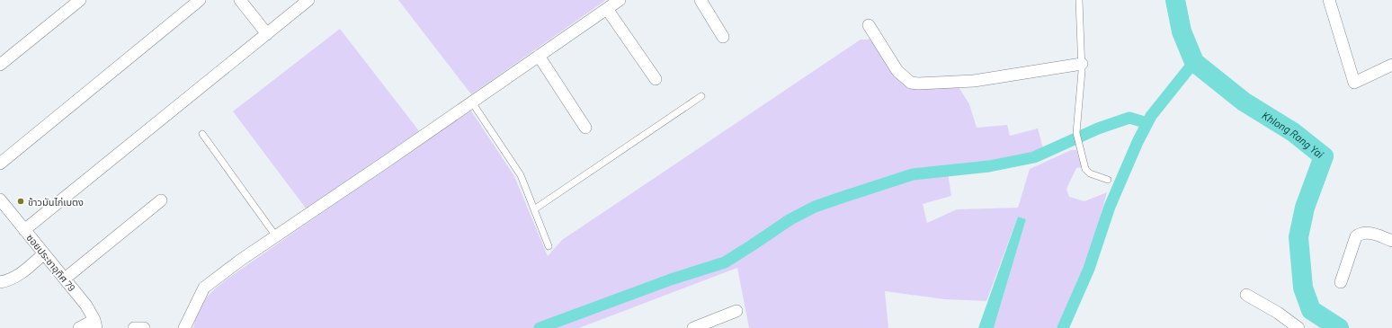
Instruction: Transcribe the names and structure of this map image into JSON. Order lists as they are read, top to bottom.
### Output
{
  "streets": {
    "street": ["ซอยประชาอุทิศ 79"]
  },
  "water": ["Khlong Rang Yai"],
  "places": ["ข้าวมันไก่เบตง"]
}
